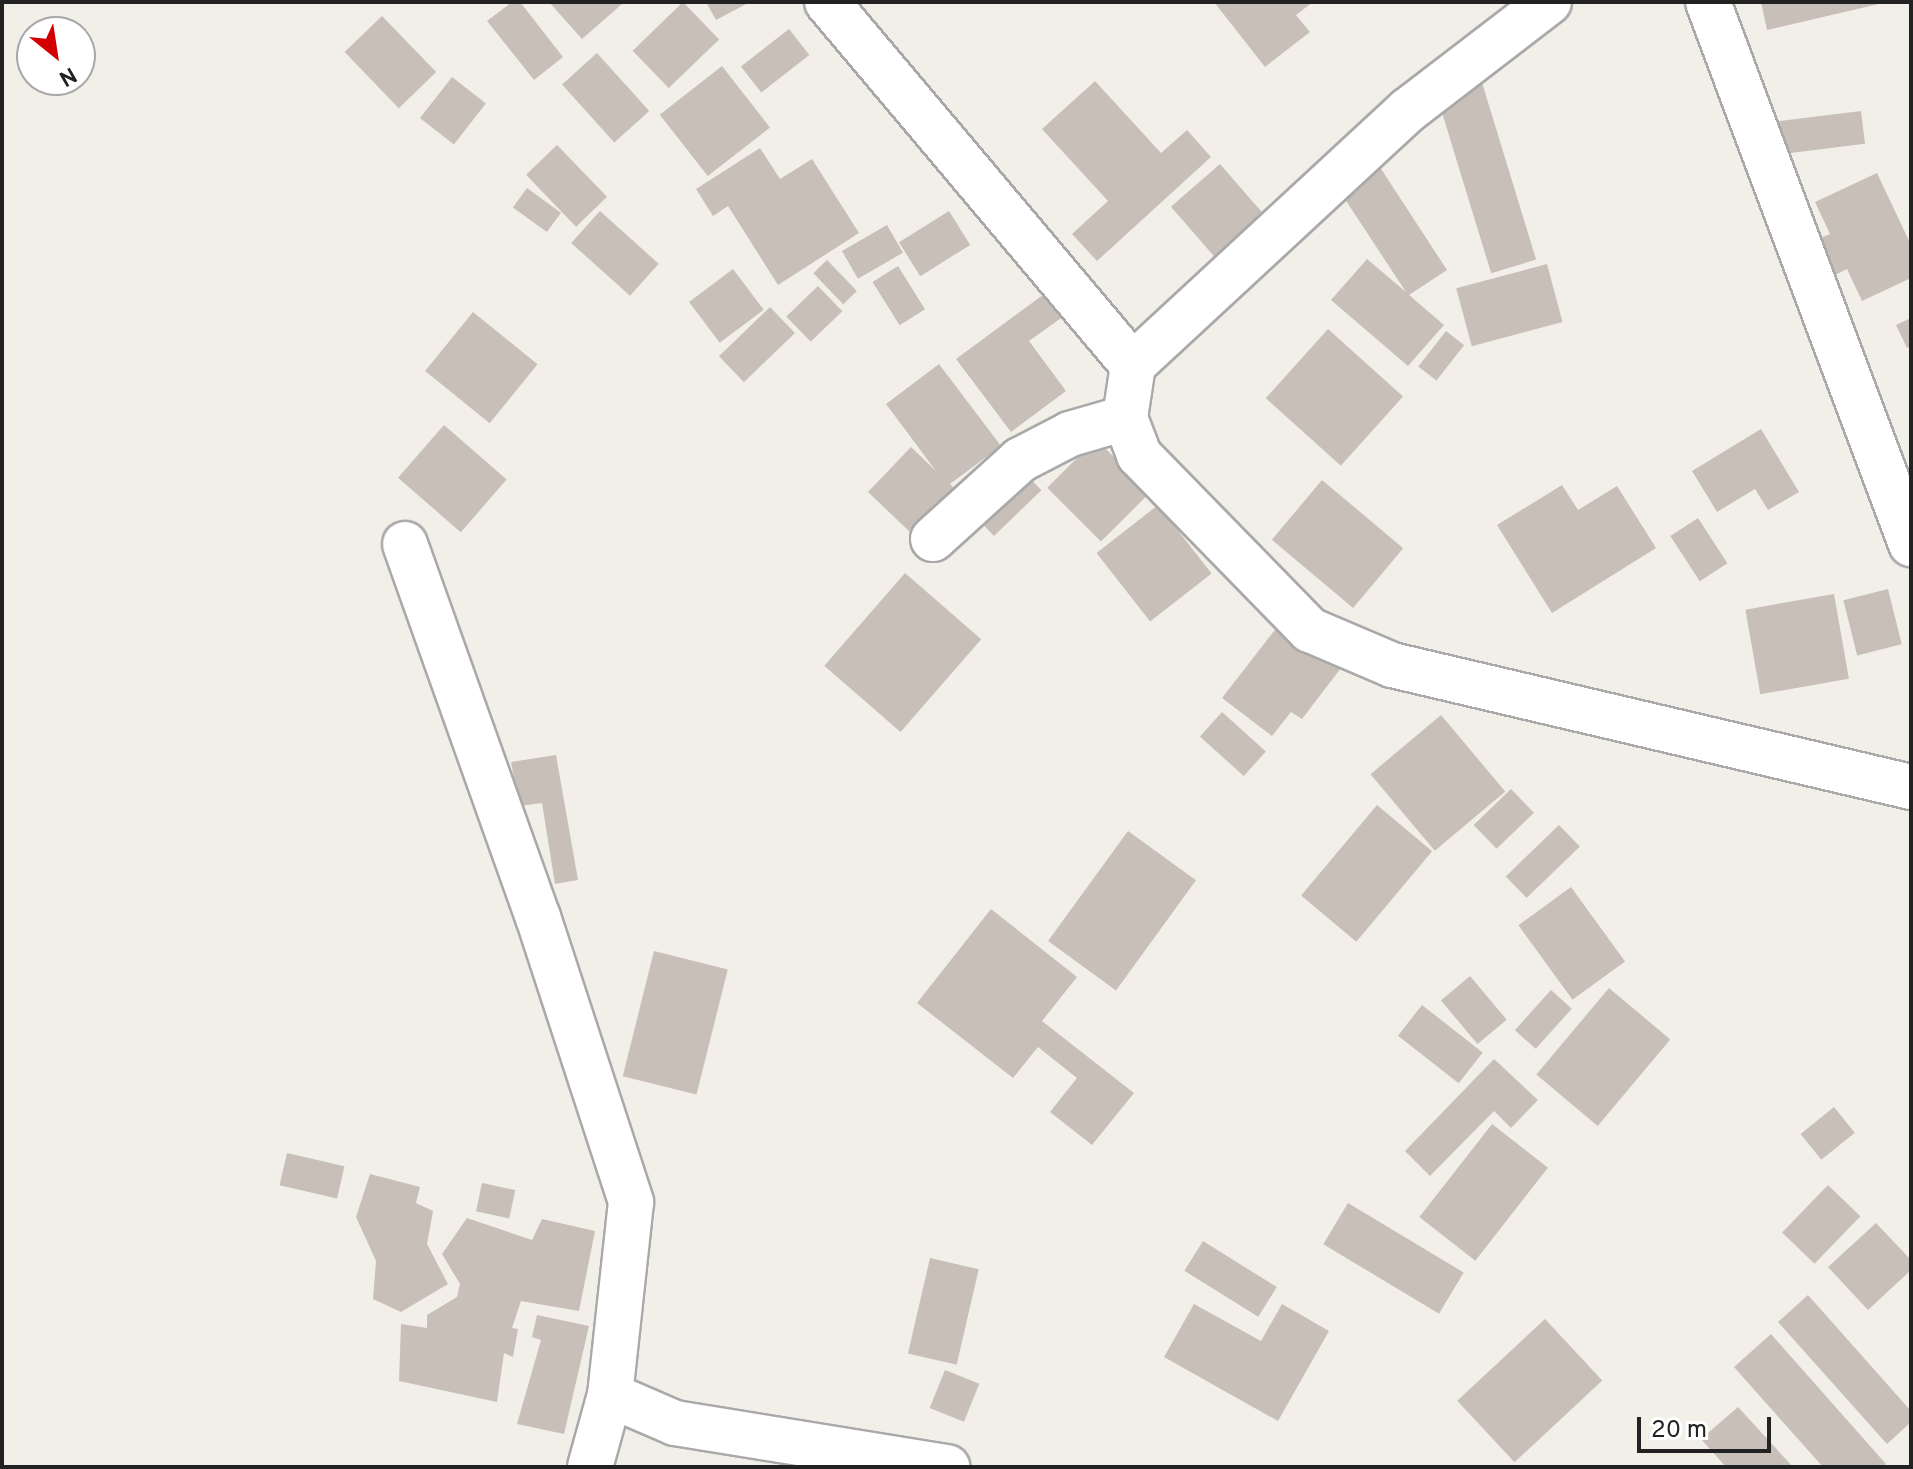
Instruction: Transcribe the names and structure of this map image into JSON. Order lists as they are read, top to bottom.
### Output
{
  "scale_bar": "20 m",
  "north": "bottom right"
}
